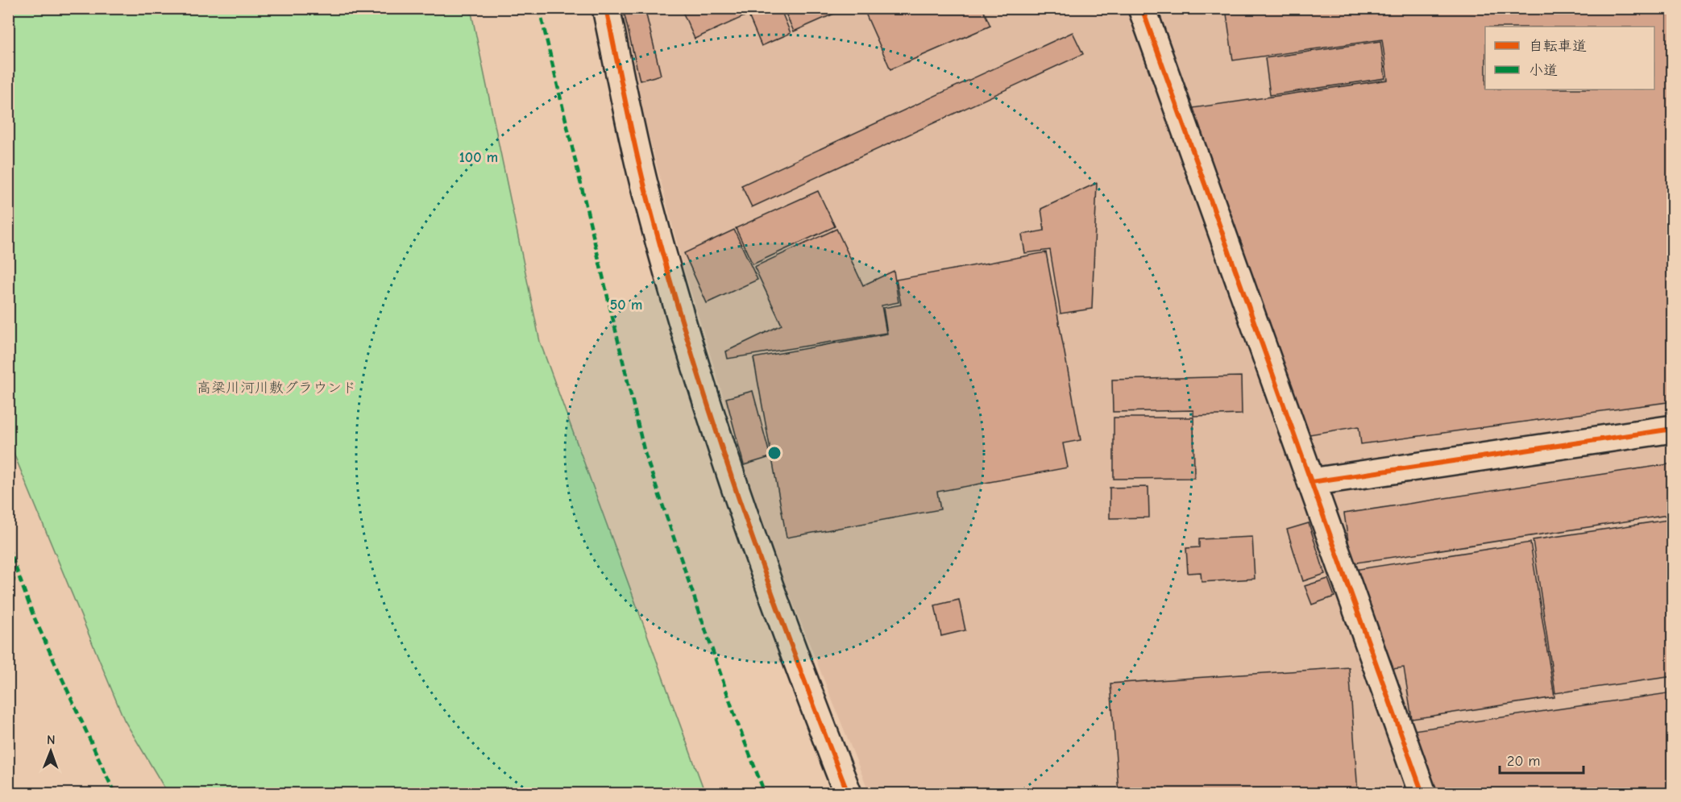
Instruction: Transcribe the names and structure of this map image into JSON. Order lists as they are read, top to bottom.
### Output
{
  "parks": ["高梁川河川敷グラウンド"],
  "legend": ["自転車道", "小道"],
  "scale_bar": "20 m",
  "north": "top",
  "rings": ["100 m", "50 m"]
}
